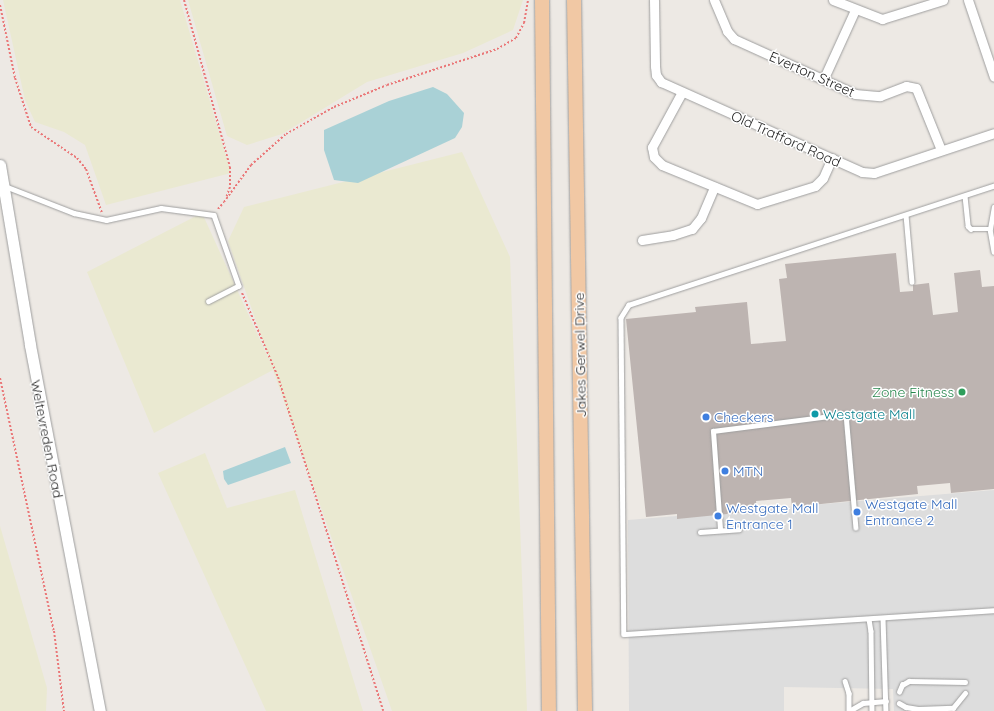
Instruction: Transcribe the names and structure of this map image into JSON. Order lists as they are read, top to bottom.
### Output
{
  "streets": {
    "main road": ["Jakes Gerwel Drive"],
    "street": ["Everton Street", "Old Trafford Road", "Weltevreden Road"]
  },
  "crossings": [
    ["Everton Street", "Old Trafford Road"]
  ],
  "places": [
    "Zone Fitness",
    "Westgate Mall",
    "Checkers",
    "MTN",
    "Westgate Mall Entrance 2",
    "Westgate Mall Entrance 1"
  ]
}
